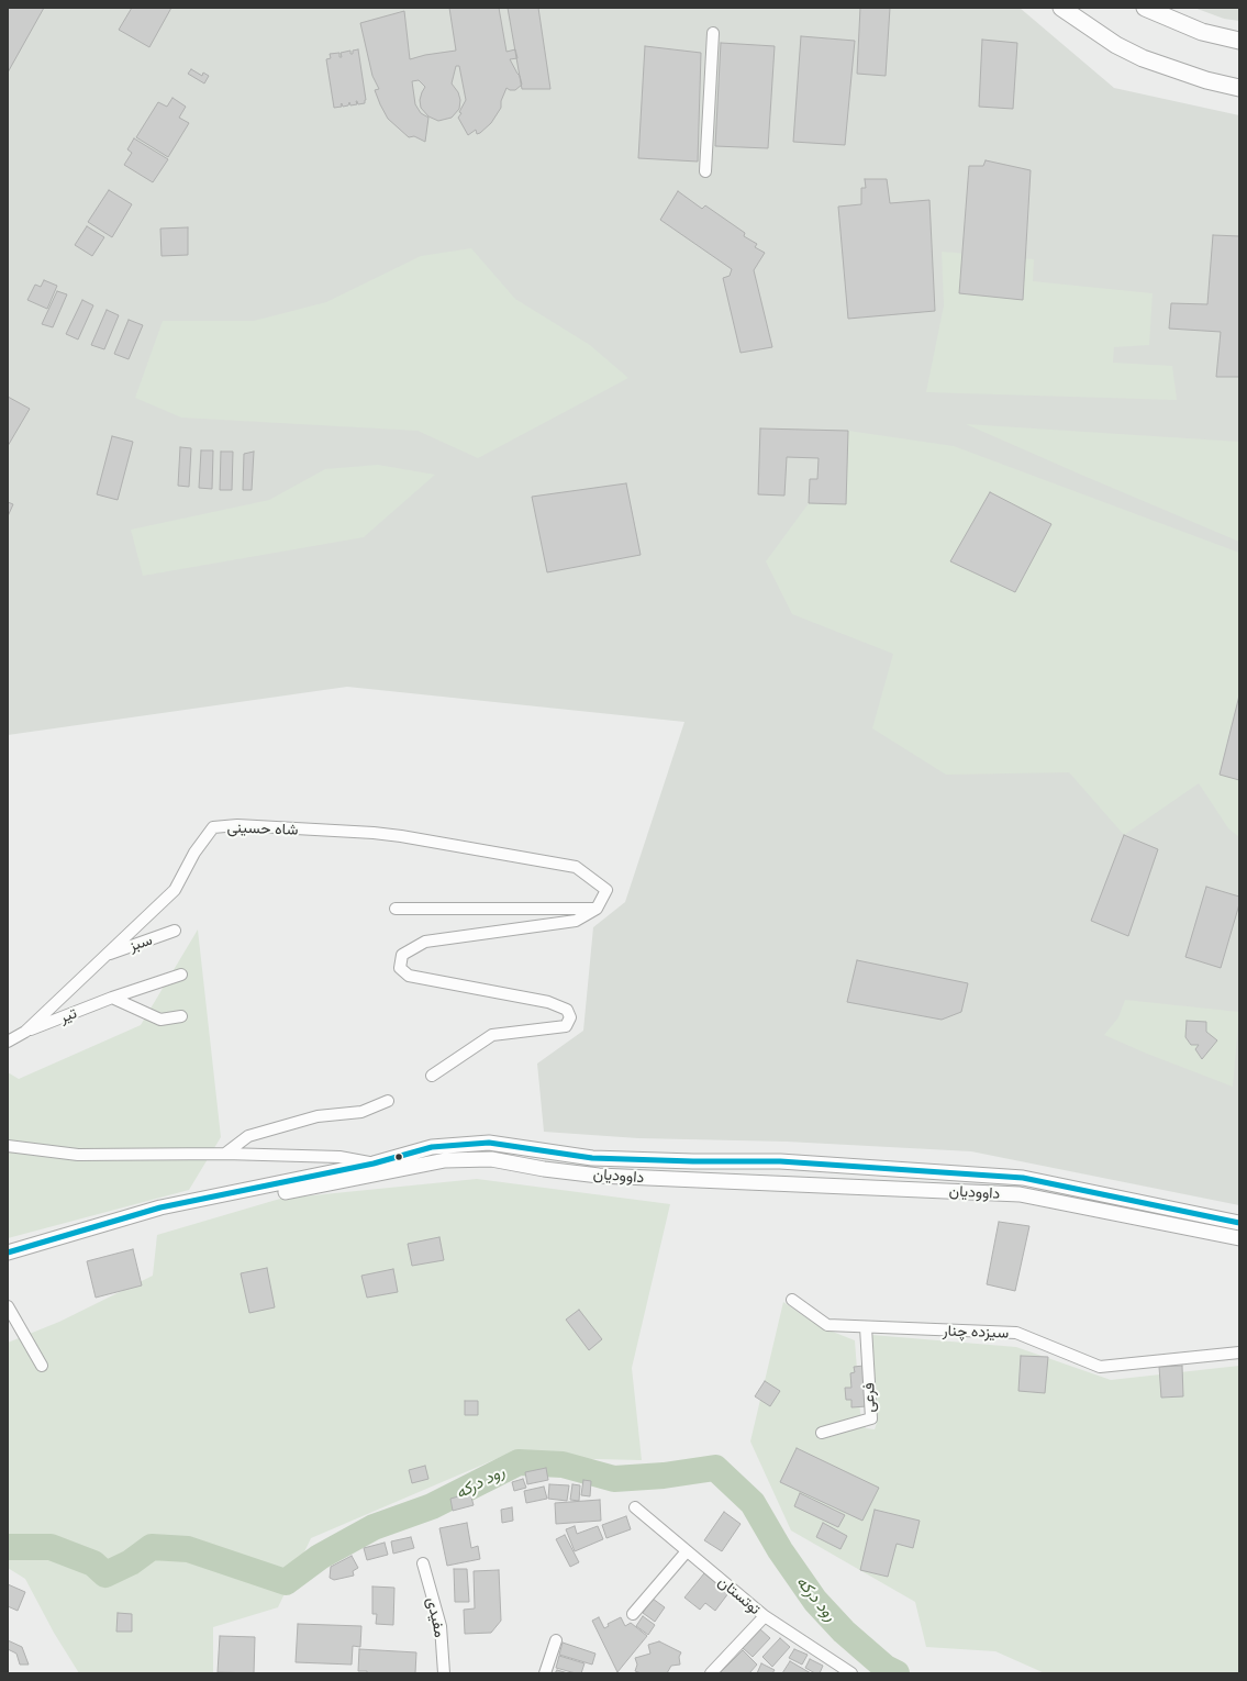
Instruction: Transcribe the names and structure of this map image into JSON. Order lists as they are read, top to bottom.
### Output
{
  "streets": {
    "street": [
      "شاه حسینی",
      "سبز",
      "تیر",
      "داوودیان",
      "سیزده چنار",
      "فرعی",
      "توتستان",
      "مفیدی"
    ]
  },
  "crossings": [
    ["شاه حسینی", "سبز"],
    ["شاه حسینی", "تیر"],
    ["سیزده چنار", "فرعی"]
  ],
  "water": ["رود درکه"]
}
